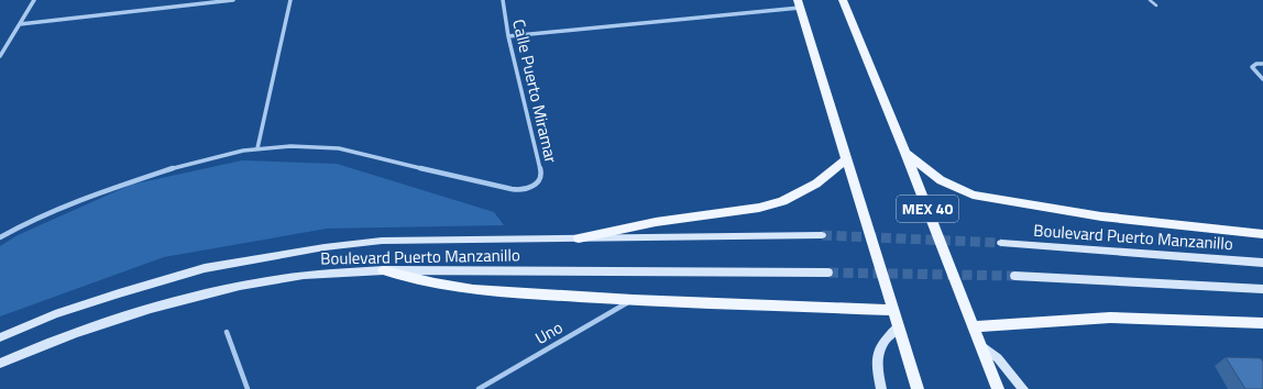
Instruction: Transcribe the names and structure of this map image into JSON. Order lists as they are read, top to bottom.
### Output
{
  "streets": {
    "main road": ["MEX 40"],
    "street": ["Calle Puerto Miramar", "Boulevard Puerto Manzanillo", "Uno"]
  }
}
